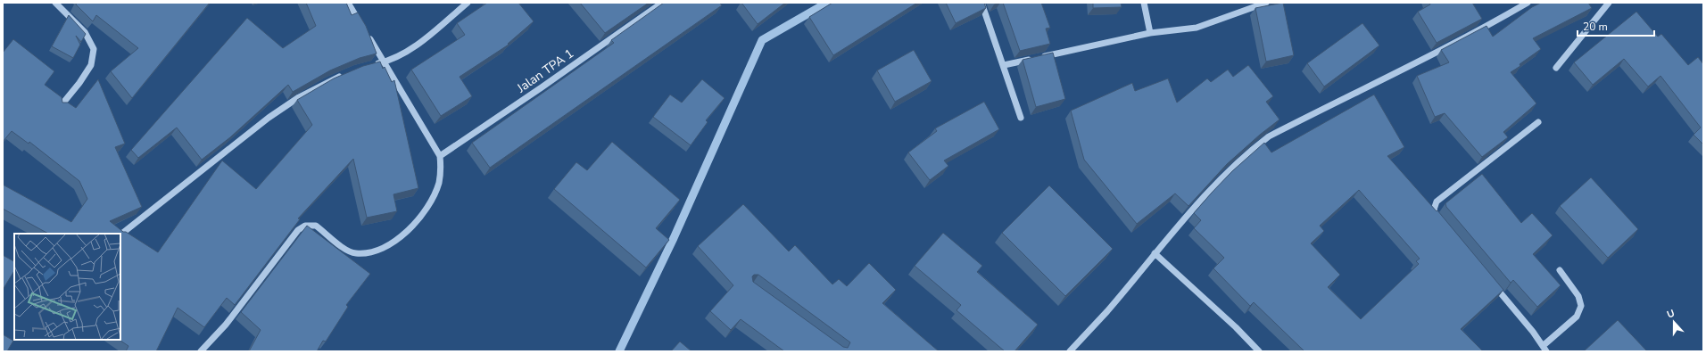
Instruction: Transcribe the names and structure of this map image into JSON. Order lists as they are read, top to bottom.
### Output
{
  "streets": {
    "street": ["Jalan TPA 1"]
  },
  "scale_bar": "20 m",
  "north": "top"
}
